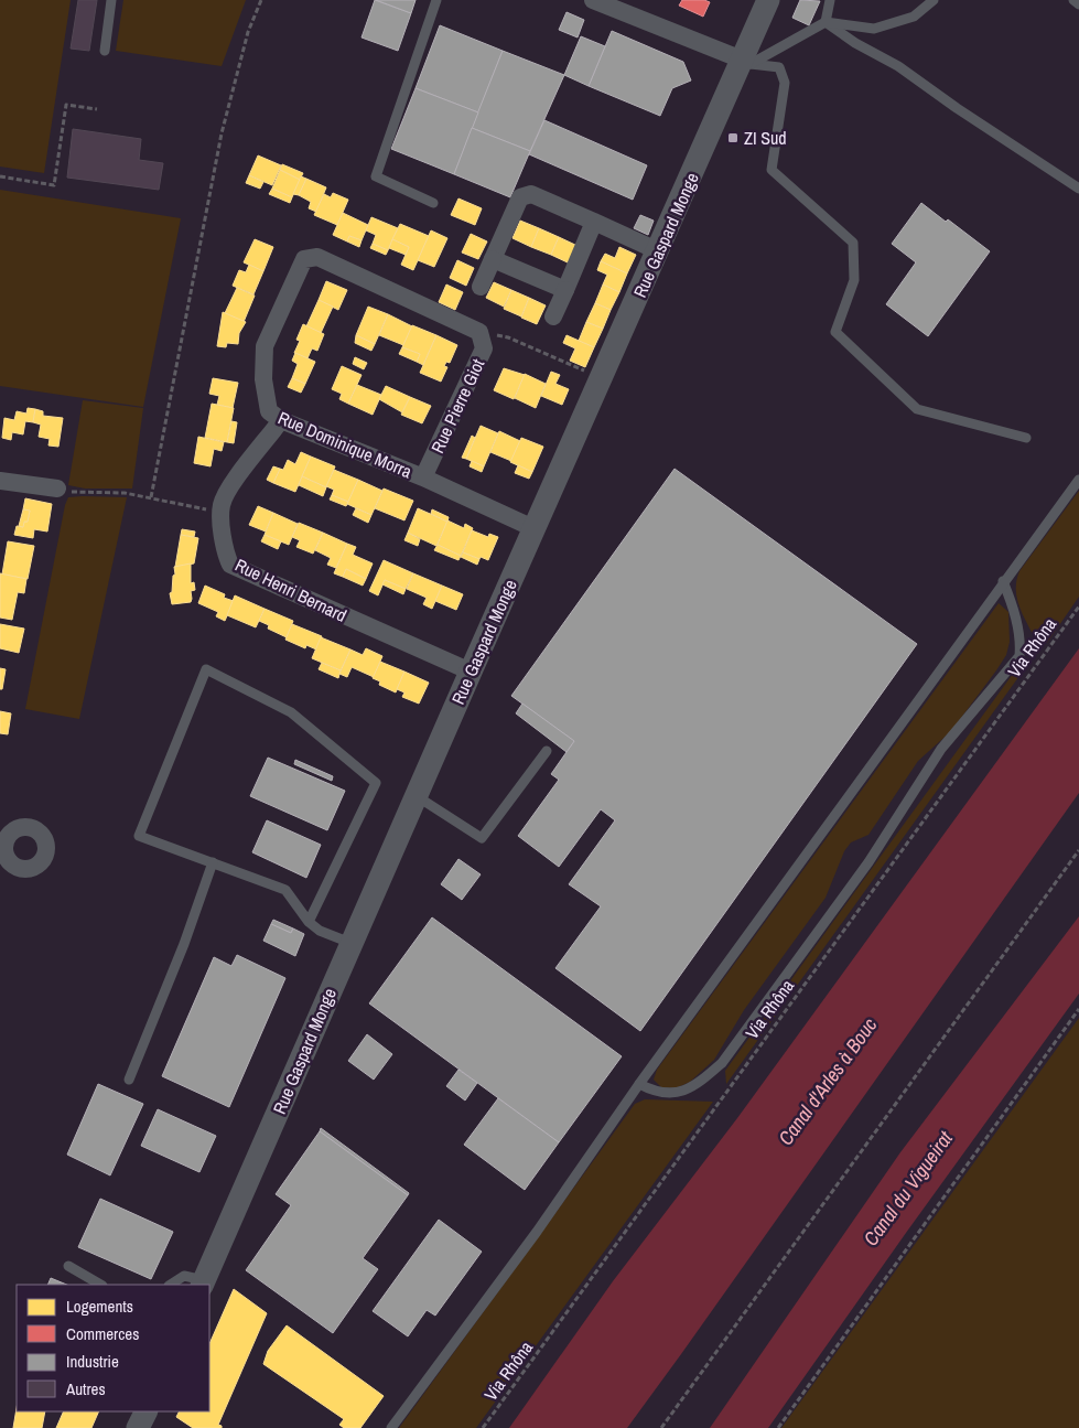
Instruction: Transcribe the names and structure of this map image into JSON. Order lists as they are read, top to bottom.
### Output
{
  "streets": {
    "street": [
      "Rue Gaspard Monge",
      "Rue Pierre Giot",
      "Rue Dominique Morra",
      "Rue Henri Bernard"
    ],
    "path": ["Via Rhôna"]
  },
  "crossings": [
    ["Rue Gaspard Monge", "Rue Henri Bernard"],
    ["Rue Pierre Giot", "Rue Dominique Morra"],
    ["Rue Dominique Morra", "Rue Henri Bernard"]
  ],
  "water": ["Canal d'Arles à Bouc", "Canal du Vigueirat"],
  "places": {
    "transit": ["ZI Sud"]
  },
  "legend": [
    "Logements",
    "Commerces",
    "Industrie",
    "Autres"
  ]
}
